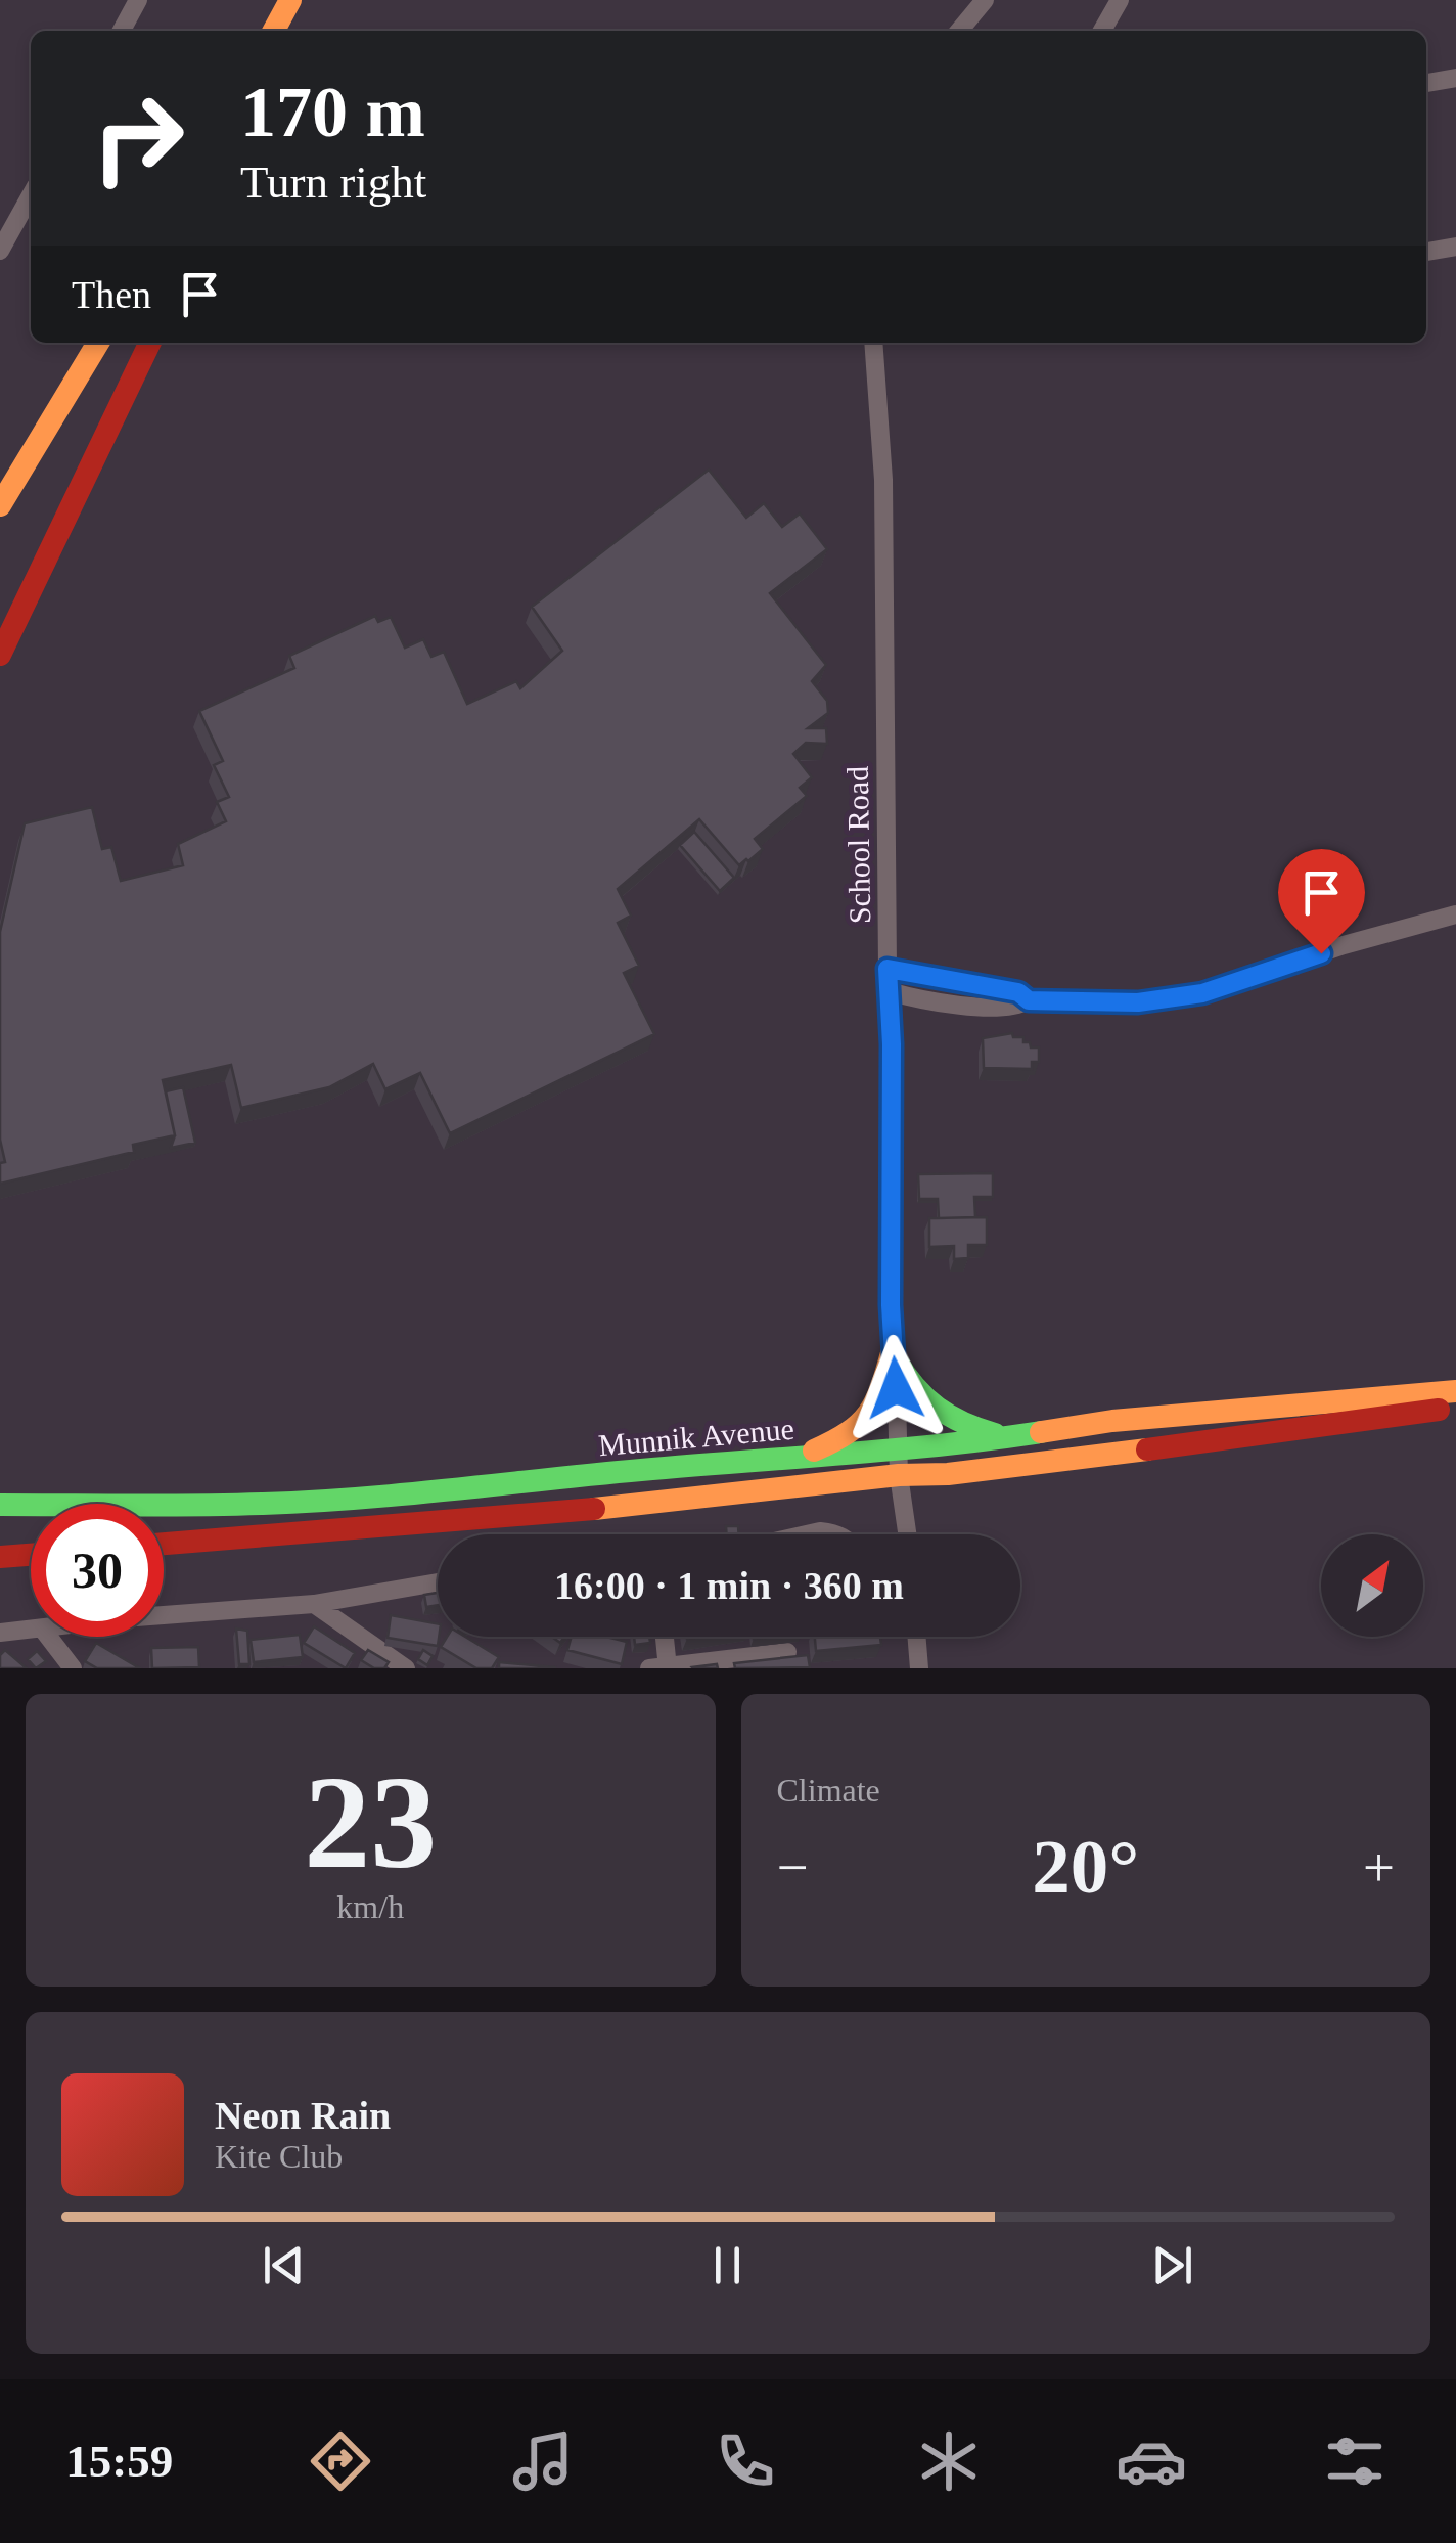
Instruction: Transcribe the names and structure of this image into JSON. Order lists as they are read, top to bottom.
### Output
{
  "streets": {
    "main road": ["Munnik Avenue"],
    "street": ["School Road"]
  },
  "crossings": [
    ["School Road", "Munnik Avenue"]
  ],
  "north": "top right",
  "page": {
    "turn": ["170 m", "Turn right"],
    "then": "Then",
    "limit": "30",
    "trip": "16:00 · 1 min · 360 m",
    "tile": [
      ["23", "km/h"],
      "Climate"
    ],
    "heat": ["−", "20°", "+"],
    "song": ["Neon Rain", "Kite Club"],
    "tabs": "15:59"
  }
}
